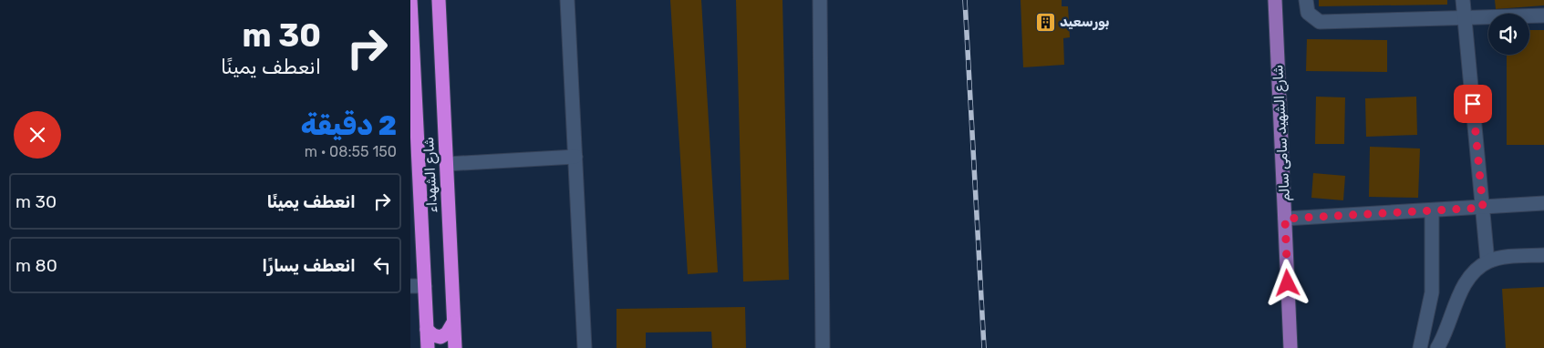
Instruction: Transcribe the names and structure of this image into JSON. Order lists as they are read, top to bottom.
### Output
{
  "streets": {
    "highway": ["شارع الشهداء"],
    "main road": ["شارع الشهيد سامى سالم"]
  },
  "places": {
    "building": ["بورسعيد"]
  },
  "page": {
    "turn": ["30 m", "انعطف يمينًا"],
    "heading": ["2 دقيقة", "150 m · 08:55"],
    "list": [
      {
        "name": "انعطف يمينًا",
        "value": "30 m"
      },
      {
        "name": "انعطف يسارًا",
        "value": "80 m"
      }
    ]
  }
}
